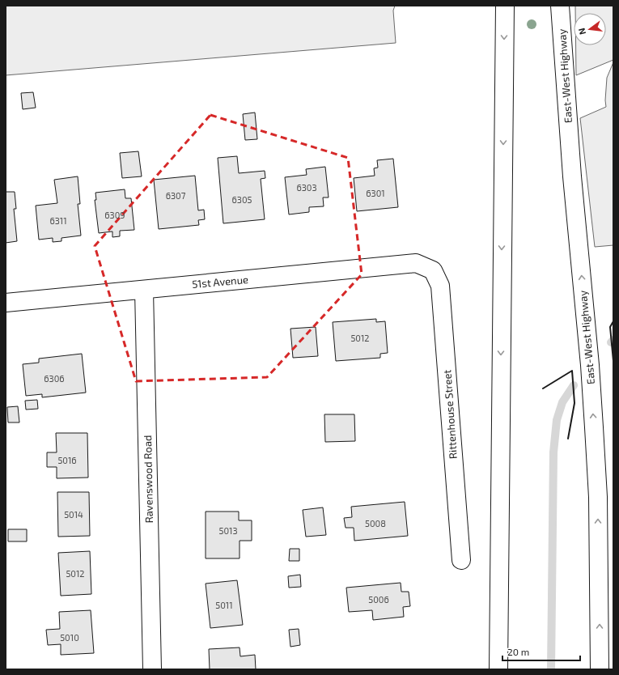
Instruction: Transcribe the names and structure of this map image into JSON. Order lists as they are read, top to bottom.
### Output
{
  "streets": {
    "main road": [
      "East-West Highway",
      "51st Avenue",
      "Rittenhouse Street",
      "Ravenswood Road"
    ]
  },
  "crossings": [
    ["51st Avenue", "Rittenhouse Street"],
    ["51st Avenue", "Ravenswood Road"]
  ],
  "house_numbers": [
    "6303",
    "6301",
    "6307",
    "6305",
    "6309",
    "6311",
    "5012",
    "6306",
    "5016",
    "5014",
    "5008",
    "5013",
    "5012",
    "5006",
    "5011",
    "5010"
  ],
  "scale_bar": "20 m",
  "north": "left"
}
